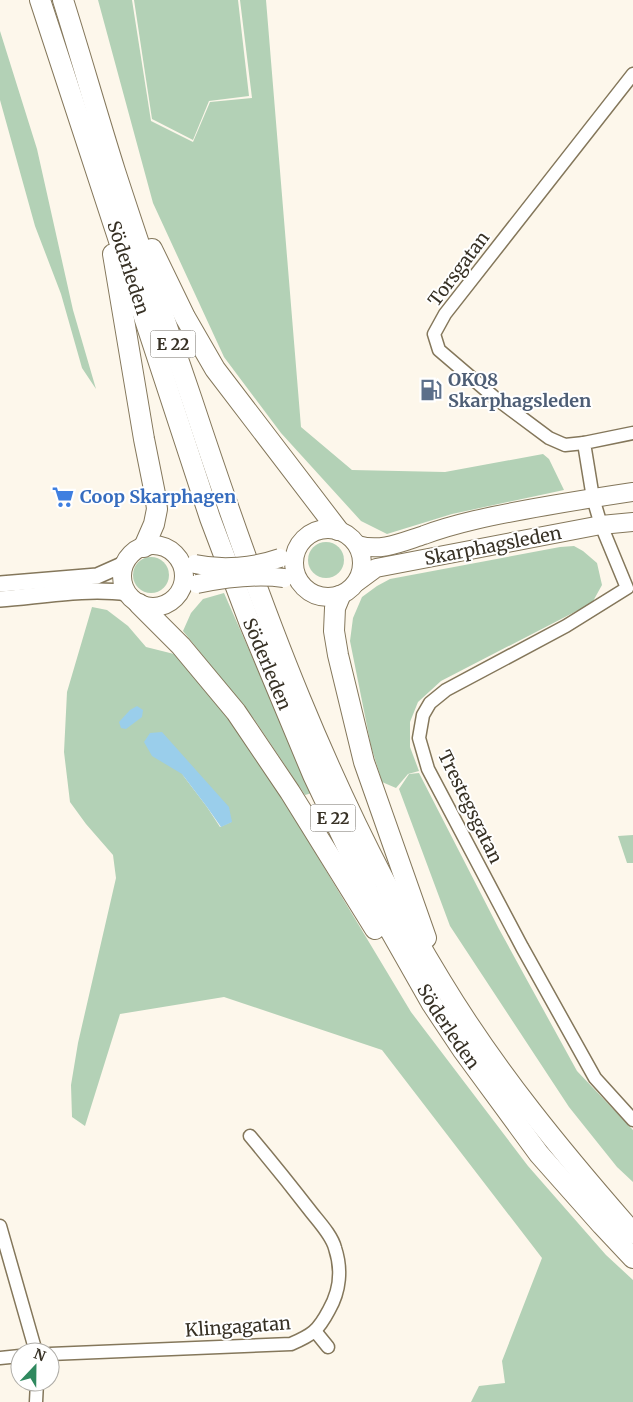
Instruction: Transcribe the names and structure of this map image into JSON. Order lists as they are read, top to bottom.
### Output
{
  "streets": {
    "highway": ["Söderleden", "E 22"],
    "main road": ["Skarphagsleden"],
    "street": ["Torsgatan", "Trestegsgatan", "Klingagatan"]
  },
  "crossings": [
    ["Torsgatan", "Trestegsgatan"],
    ["Skarphagsleden", "Trestegsgatan"]
  ],
  "places": {
    "fuel station": ["OKQ8 Skarphagsleden"],
    "supermarket": ["Coop Skarphagen"]
  },
  "north": "top"
}
